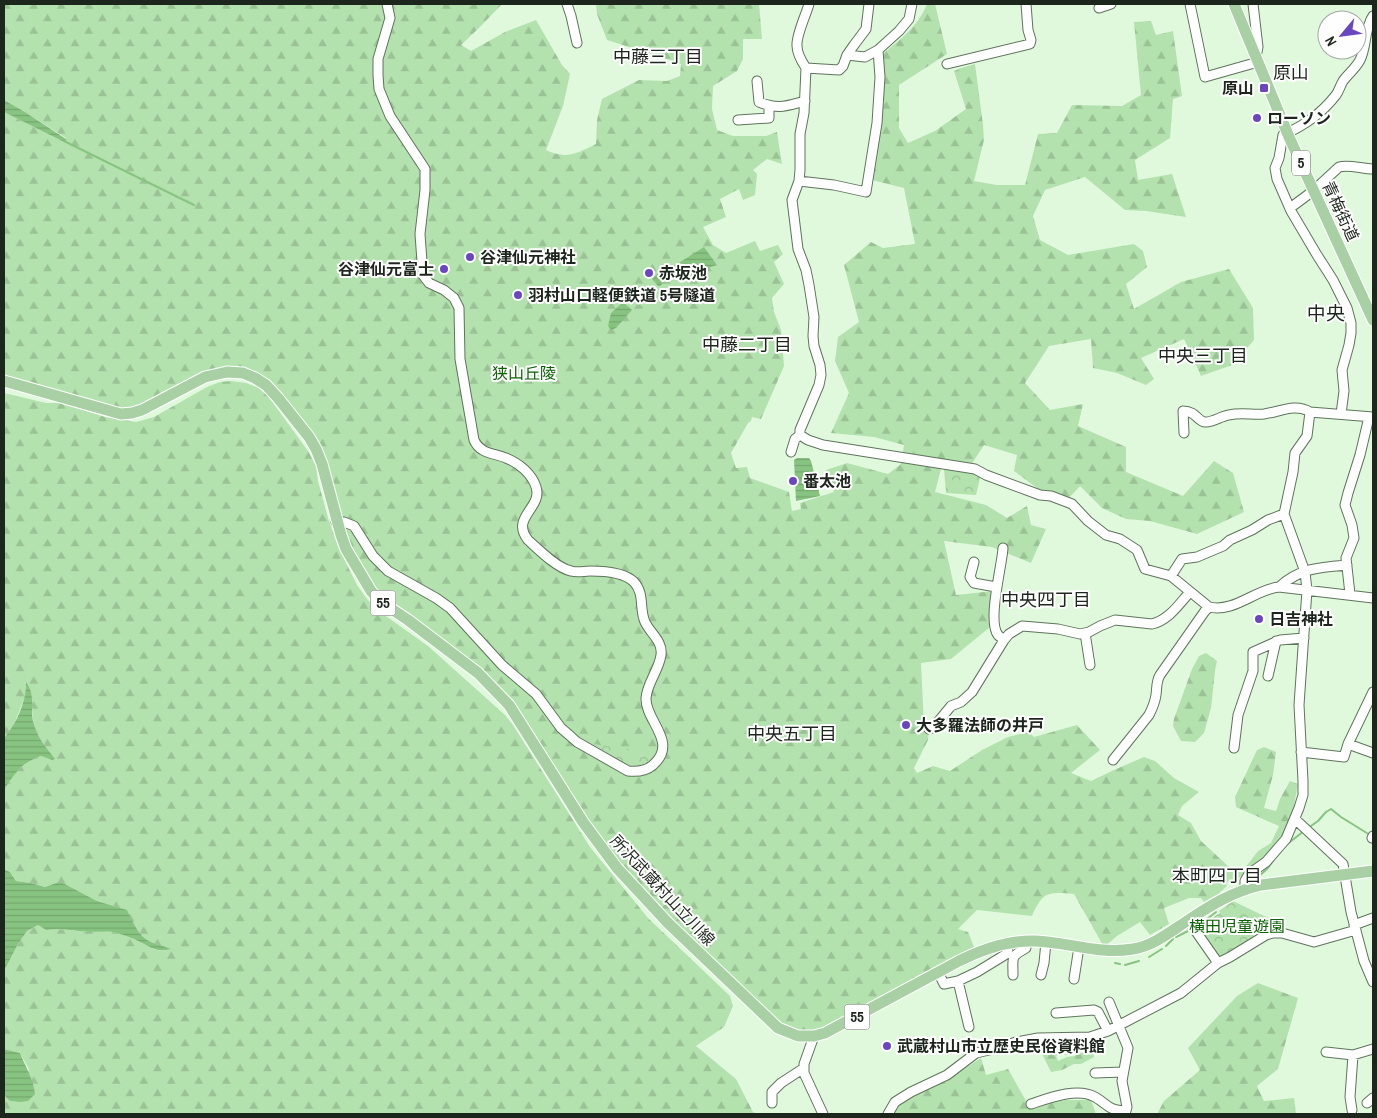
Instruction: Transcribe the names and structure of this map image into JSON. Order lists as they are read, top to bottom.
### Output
{
  "streets": {
    "main road": [
      "5",
      "青梅街道",
      "55",
      "所沢武蔵村山立川線"
    ]
  },
  "districts": [
    "中藤三丁目",
    "原山",
    "中央",
    "中藤二丁目",
    "中央三丁目",
    "中央四丁目",
    "中央五丁目",
    "本町四丁目"
  ],
  "parks": ["狭山丘陵", "横田児童遊園"],
  "places": {
    "transit": ["原山"],
    "other": [
      "ローソン",
      "谷津仙元神社",
      "谷津仙元富士",
      "赤坂池",
      "羽村山口軽便鉄道 5号隧道",
      "番太池",
      "日吉神社",
      "大多羅法師の井戸",
      "武蔵村山市立歴史民俗資料館"
    ]
  },
  "north": "bottom left"
}
